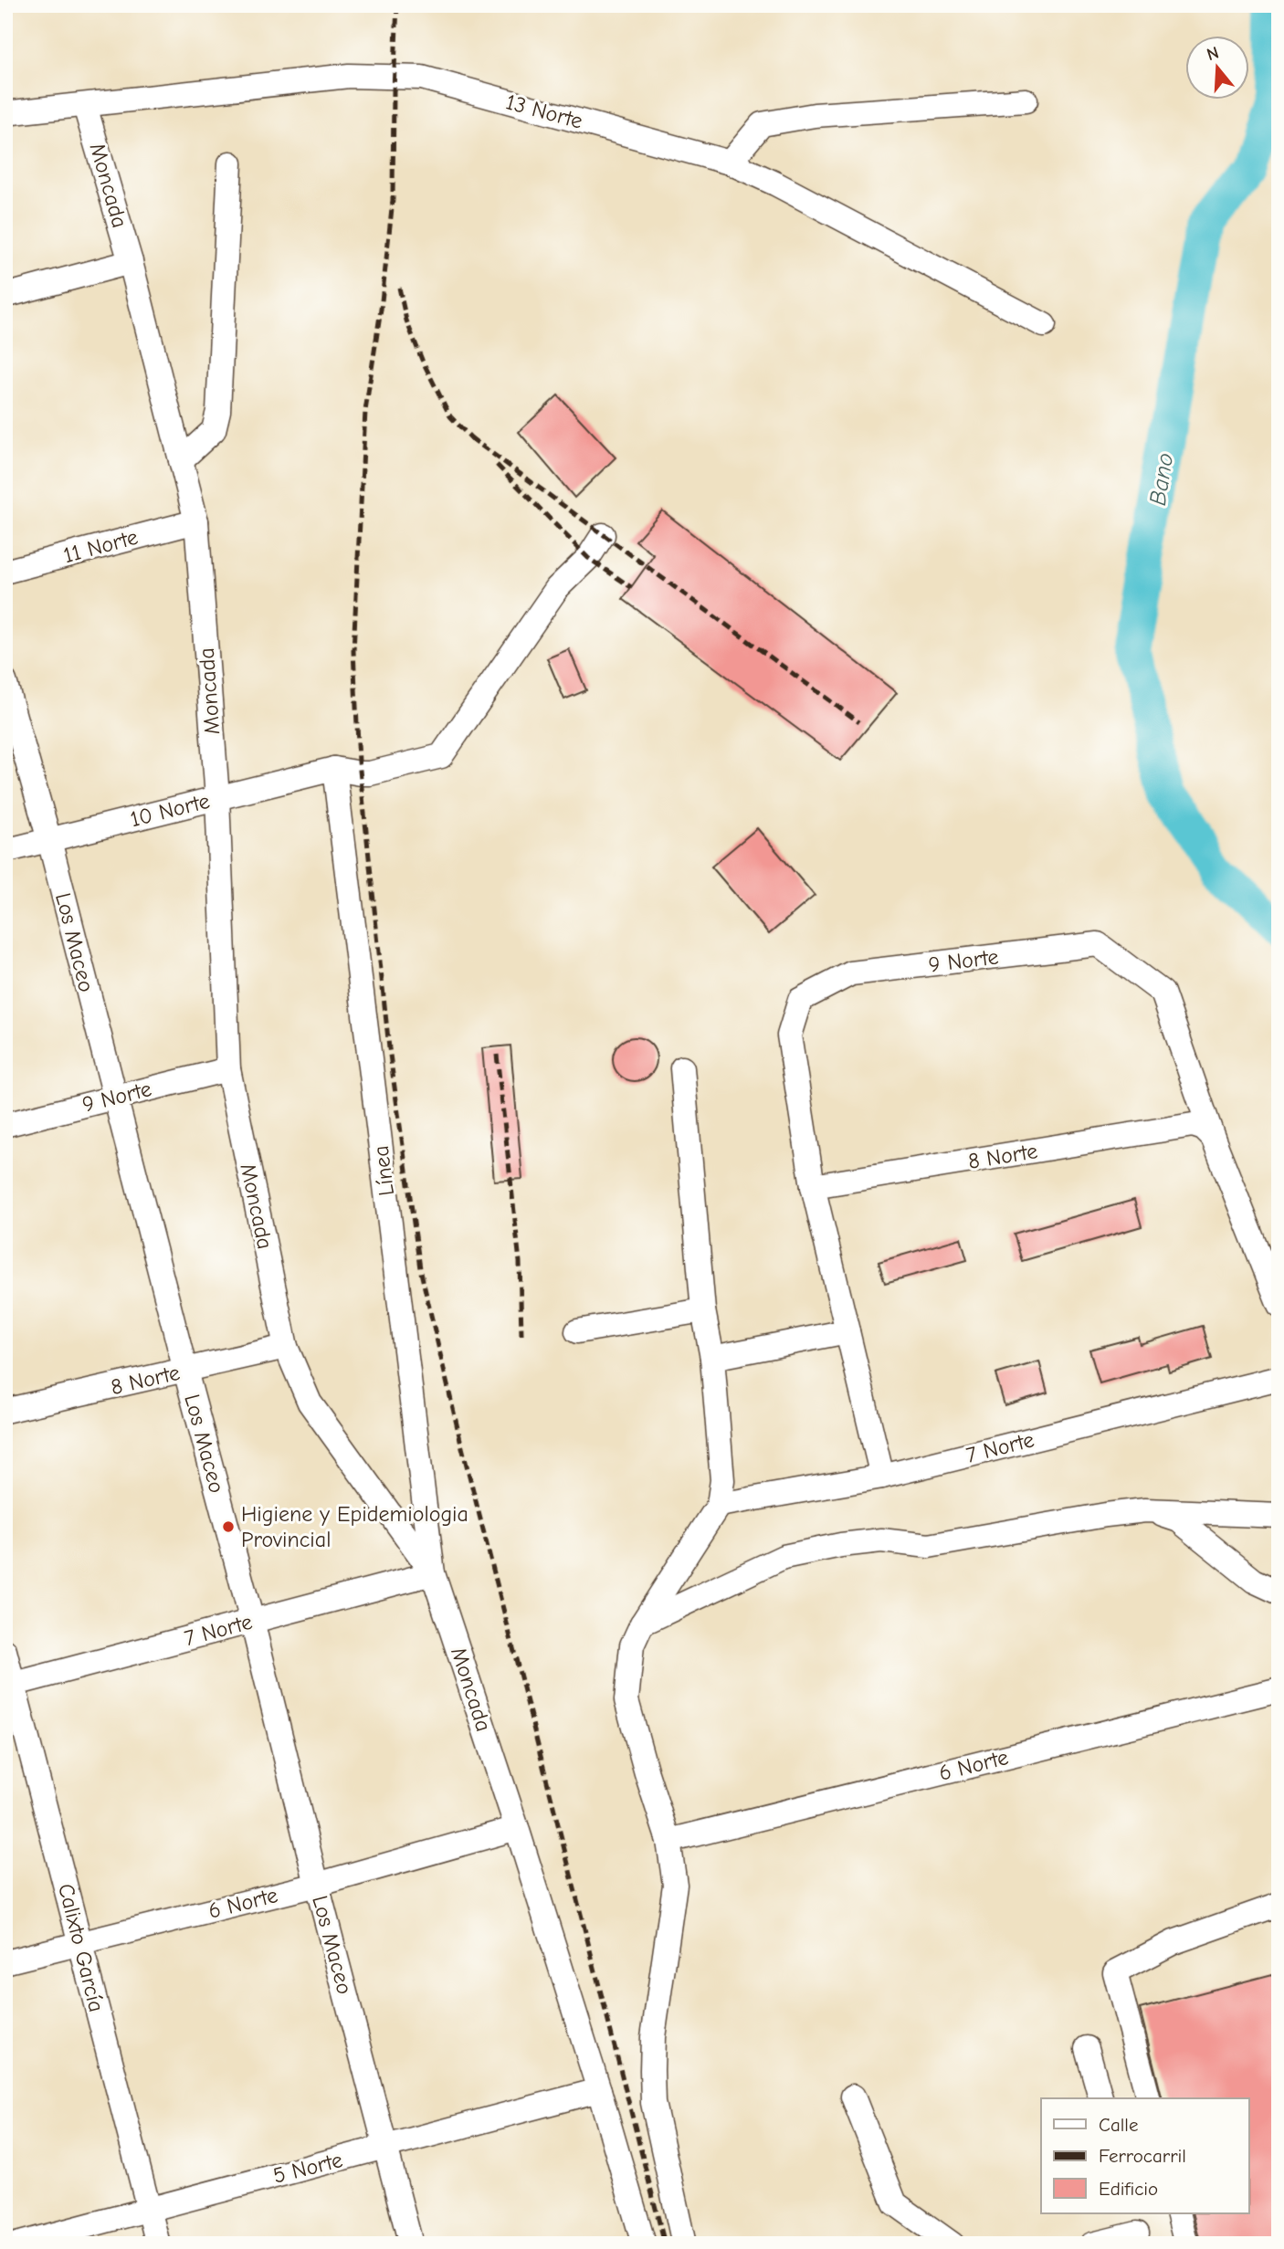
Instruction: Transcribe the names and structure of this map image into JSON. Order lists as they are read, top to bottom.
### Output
{
  "streets": {
    "street": [
      "13 Norte",
      "Moncada",
      "11 Norte",
      "10 Norte",
      "Los Maceo",
      "9 Norte",
      "8 Norte",
      "Línea",
      "7 Norte",
      "6 Norte",
      "Calixto García",
      "5 Norte"
    ]
  },
  "crossings": [
    ["13 Norte", "Moncada"],
    ["Moncada", "11 Norte"],
    ["Moncada", "10 Norte"],
    ["Moncada", "9 Norte"],
    ["Moncada", "8 Norte"],
    ["Moncada", "Línea"],
    ["Moncada", "7 Norte"],
    ["Moncada", "6 Norte"],
    ["Moncada", "5 Norte"],
    ["10 Norte", "Los Maceo"],
    ["10 Norte", "Línea"],
    ["Los Maceo", "9 Norte"],
    ["Los Maceo", "8 Norte"],
    ["Los Maceo", "7 Norte"],
    ["Los Maceo", "6 Norte"],
    ["Los Maceo", "5 Norte"],
    ["9 Norte", "8 Norte"],
    ["Línea", "7 Norte"],
    ["7 Norte", "Calixto García"],
    ["6 Norte", "Calixto García"],
    ["Calixto García", "5 Norte"]
  ],
  "water": ["Bano"],
  "places": ["Higiene y Epidemiologia Provincial"],
  "legend": ["Calle", "Ferrocarril", "Edificio"],
  "north": "top"
}
